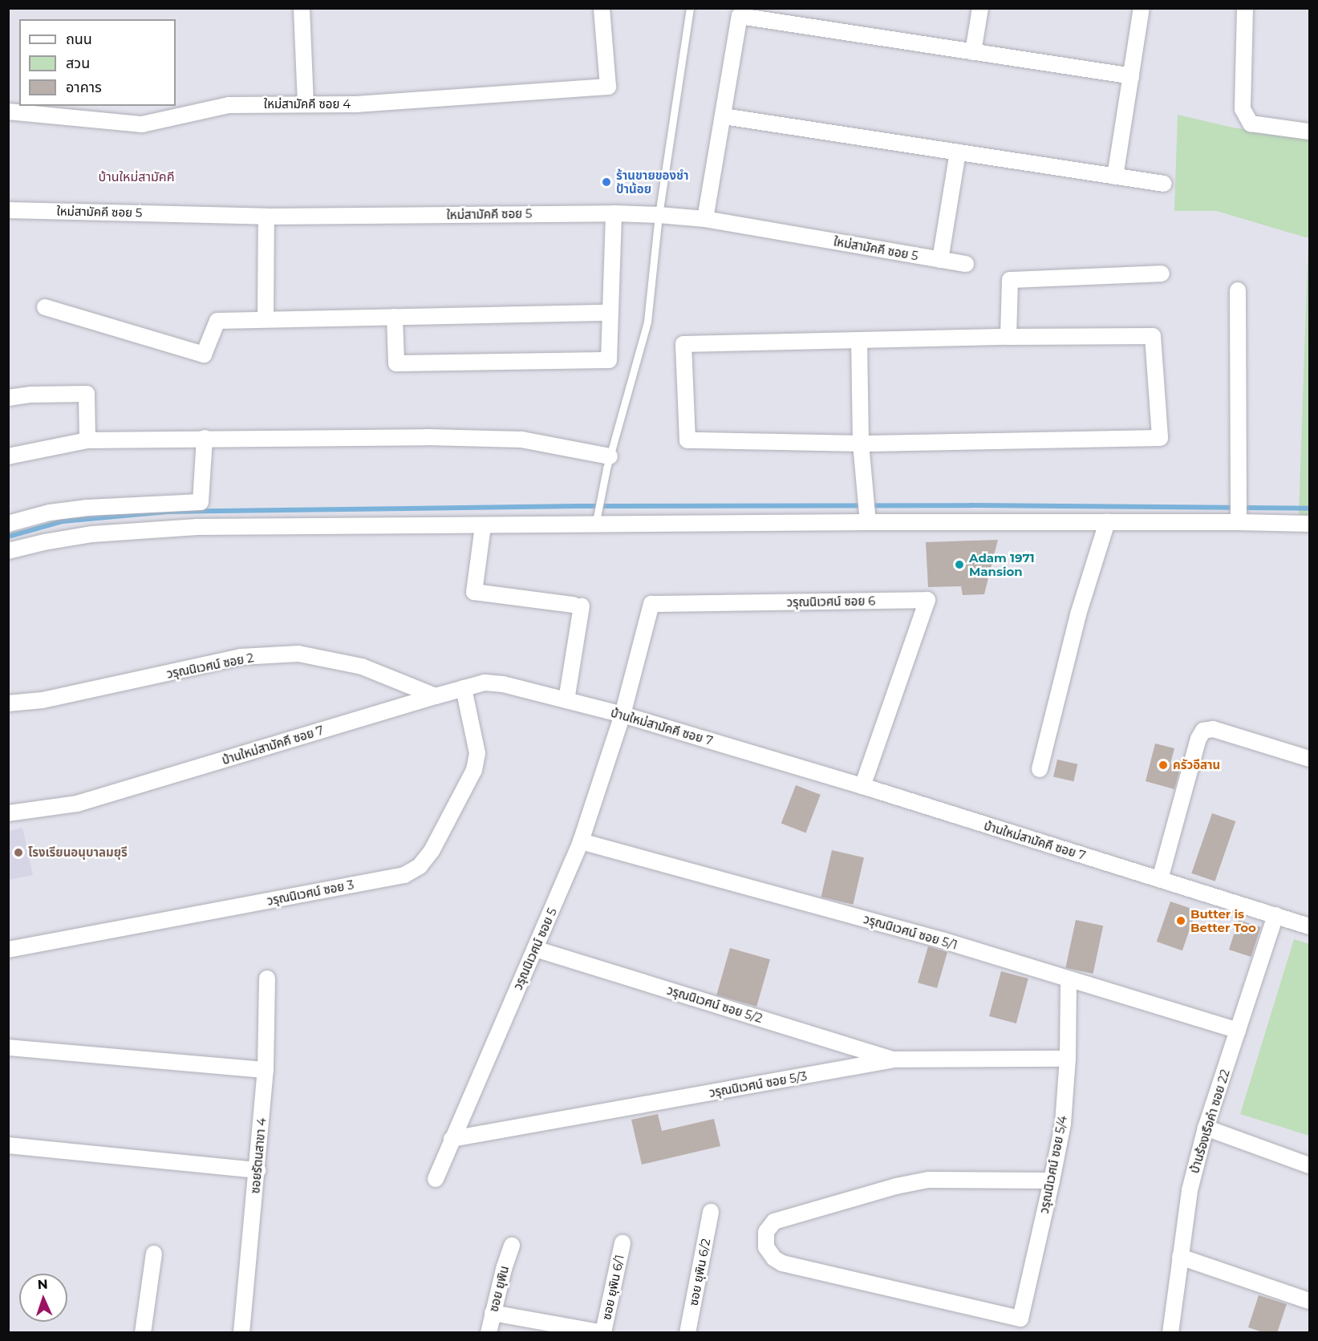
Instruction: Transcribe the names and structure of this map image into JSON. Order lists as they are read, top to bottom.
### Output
{
  "streets": {
    "street": [
      "ใหม่สามัคคี ซอย 4",
      "ใหม่สามัคคี ซอย 5",
      "วรุณนิเวศน์ ซอย 6",
      "วรุณนิเวศน์ ซอย 2",
      "บ้านใหม่สามัคคี ซอย 7",
      "วรุณนิเวศน์ ซอย 3",
      "วรุณนิเวศน์ ซอย 5/1",
      "วรุณนิเวศน์ ซอย 5",
      "วรุณนิเวศน์ ซอย 5/2",
      "วรุณนิเวศน์ ซอย 5/3",
      "บ้านร้องเรือคำ ซอย 22",
      "ซอยรัตนสาขา 4",
      "วรุณนิเวศน์ ซอย 5/4",
      "ซอย ยุพิน 6/2",
      "ซอย ยุพิน 6/1",
      "ซอย ยุพิน"
    ]
  },
  "crossings": [
    ["วรุณนิเวศน์ ซอย 6", "บ้านใหม่สามัคคี ซอย 7"],
    ["วรุณนิเวศน์ ซอย 6", "วรุณนิเวศน์ ซอย 5"],
    ["วรุณนิเวศน์ ซอย 2", "บ้านใหม่สามัคคี ซอย 7"],
    ["บ้านใหม่สามัคคี ซอย 7", "วรุณนิเวศน์ ซอย 3"],
    ["บ้านใหม่สามัคคี ซอย 7", "วรุณนิเวศน์ ซอย 5"],
    ["บ้านใหม่สามัคคี ซอย 7", "บ้านร้องเรือคำ ซอย 22"],
    ["วรุณนิเวศน์ ซอย 5/1", "วรุณนิเวศน์ ซอย 5"],
    ["วรุณนิเวศน์ ซอย 5/1", "บ้านร้องเรือคำ ซอย 22"],
    ["วรุณนิเวศน์ ซอย 5/1", "วรุณนิเวศน์ ซอย 5/4"],
    ["วรุณนิเวศน์ ซอย 5", "วรุณนิเวศน์ ซอย 5/2"],
    ["วรุณนิเวศน์ ซอย 5", "วรุณนิเวศน์ ซอย 5/3"],
    ["วรุณนิเวศน์ ซอย 5/2", "วรุณนิเวศน์ ซอย 5/3"],
    ["วรุณนิเวศน์ ซอย 5/3", "วรุณนิเวศน์ ซอย 5/4"]
  ],
  "districts": ["บ้านใหม่สามัคคี"],
  "places": [
    "ร้านขายของชำ ป้าน้อย",
    "Adam 1971 Mansion",
    "ครัวอีสาน",
    "โรงเรียนอนุบาลมยุรี",
    "Butter is Better Too"
  ],
  "legend": ["ถนน", "สวน", "อาคาร"],
  "north": "top"
}
